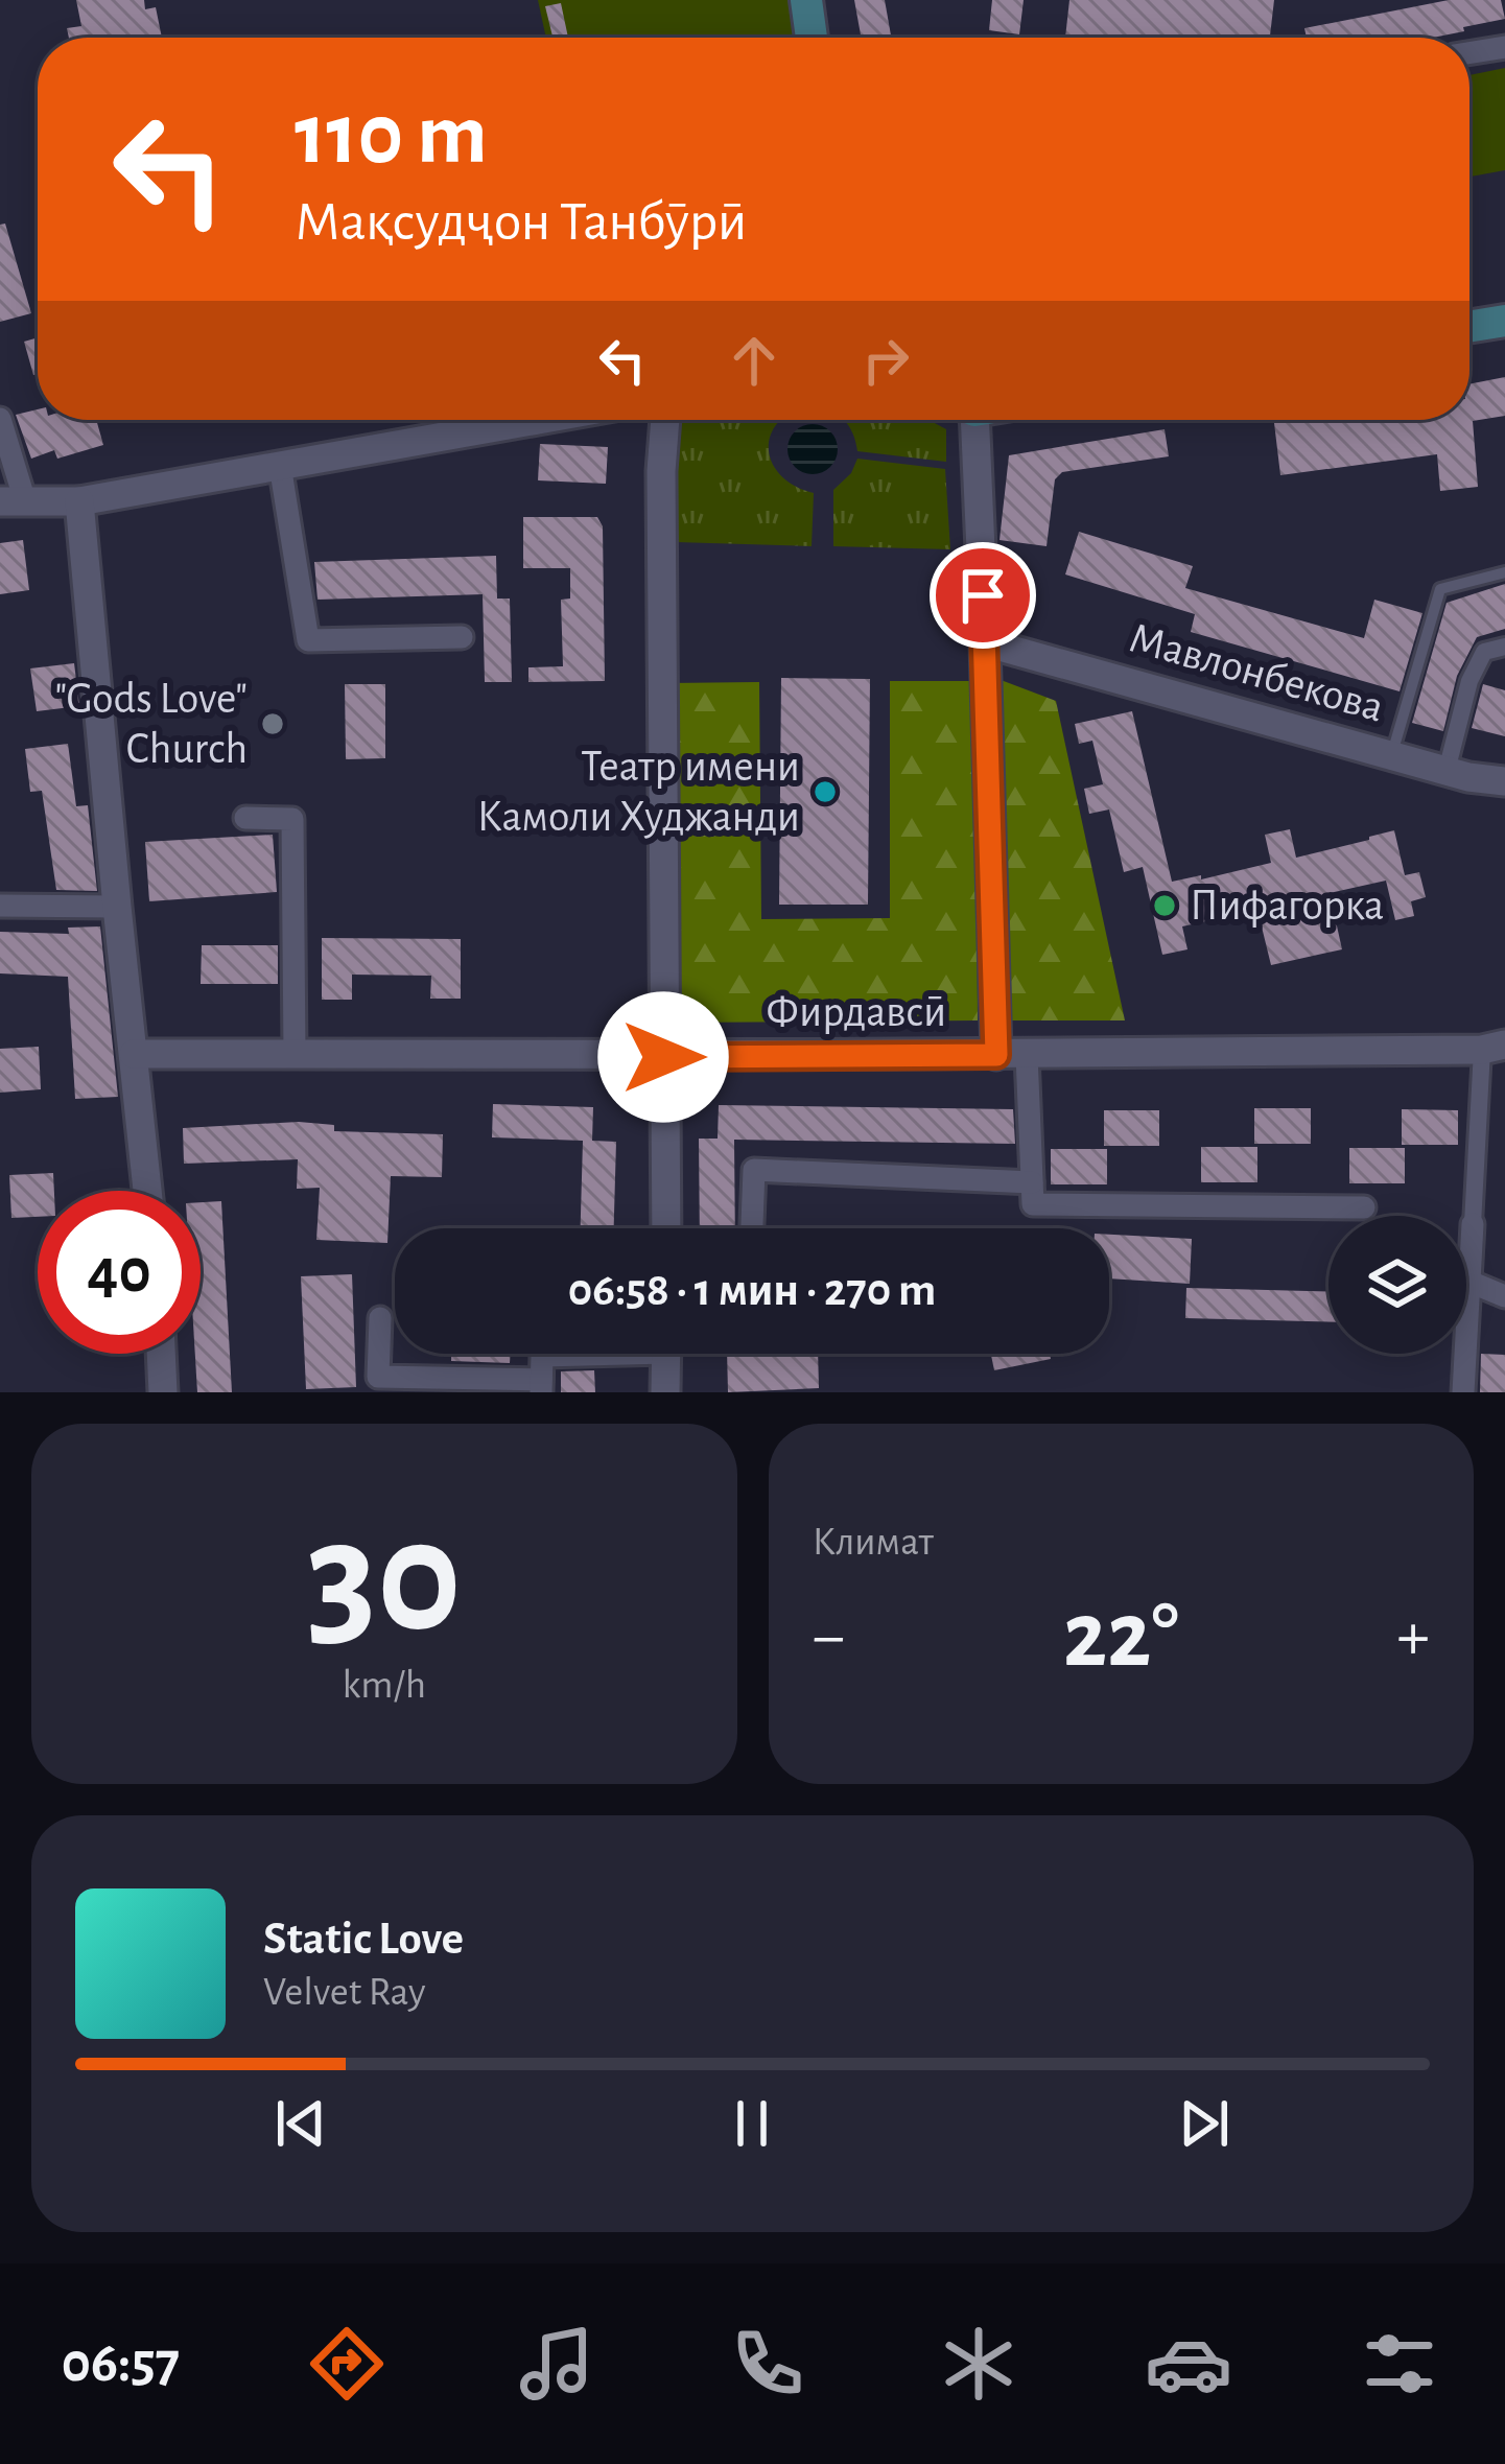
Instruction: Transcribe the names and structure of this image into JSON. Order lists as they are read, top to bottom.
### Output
{
  "streets": {
    "street": ["Мавлонбекова", "Фирдавсӣ"]
  },
  "places": ["\"Gods Love\" Church", "Театр имени Камоли Худжанди", "Пифагорка"],
  "page": {
    "turn": ["110 m", "Мақсудҷон Танбӯрӣ"],
    "limit": "40",
    "trip": "06:58 · 1 мин · 270 m",
    "tile": [
      ["30", "km/h"],
      "Климат"
    ],
    "heat": ["−", "22°", "+"],
    "song": ["Static Love", "Velvet Ray"],
    "tabs": "06:57"
  }
}
